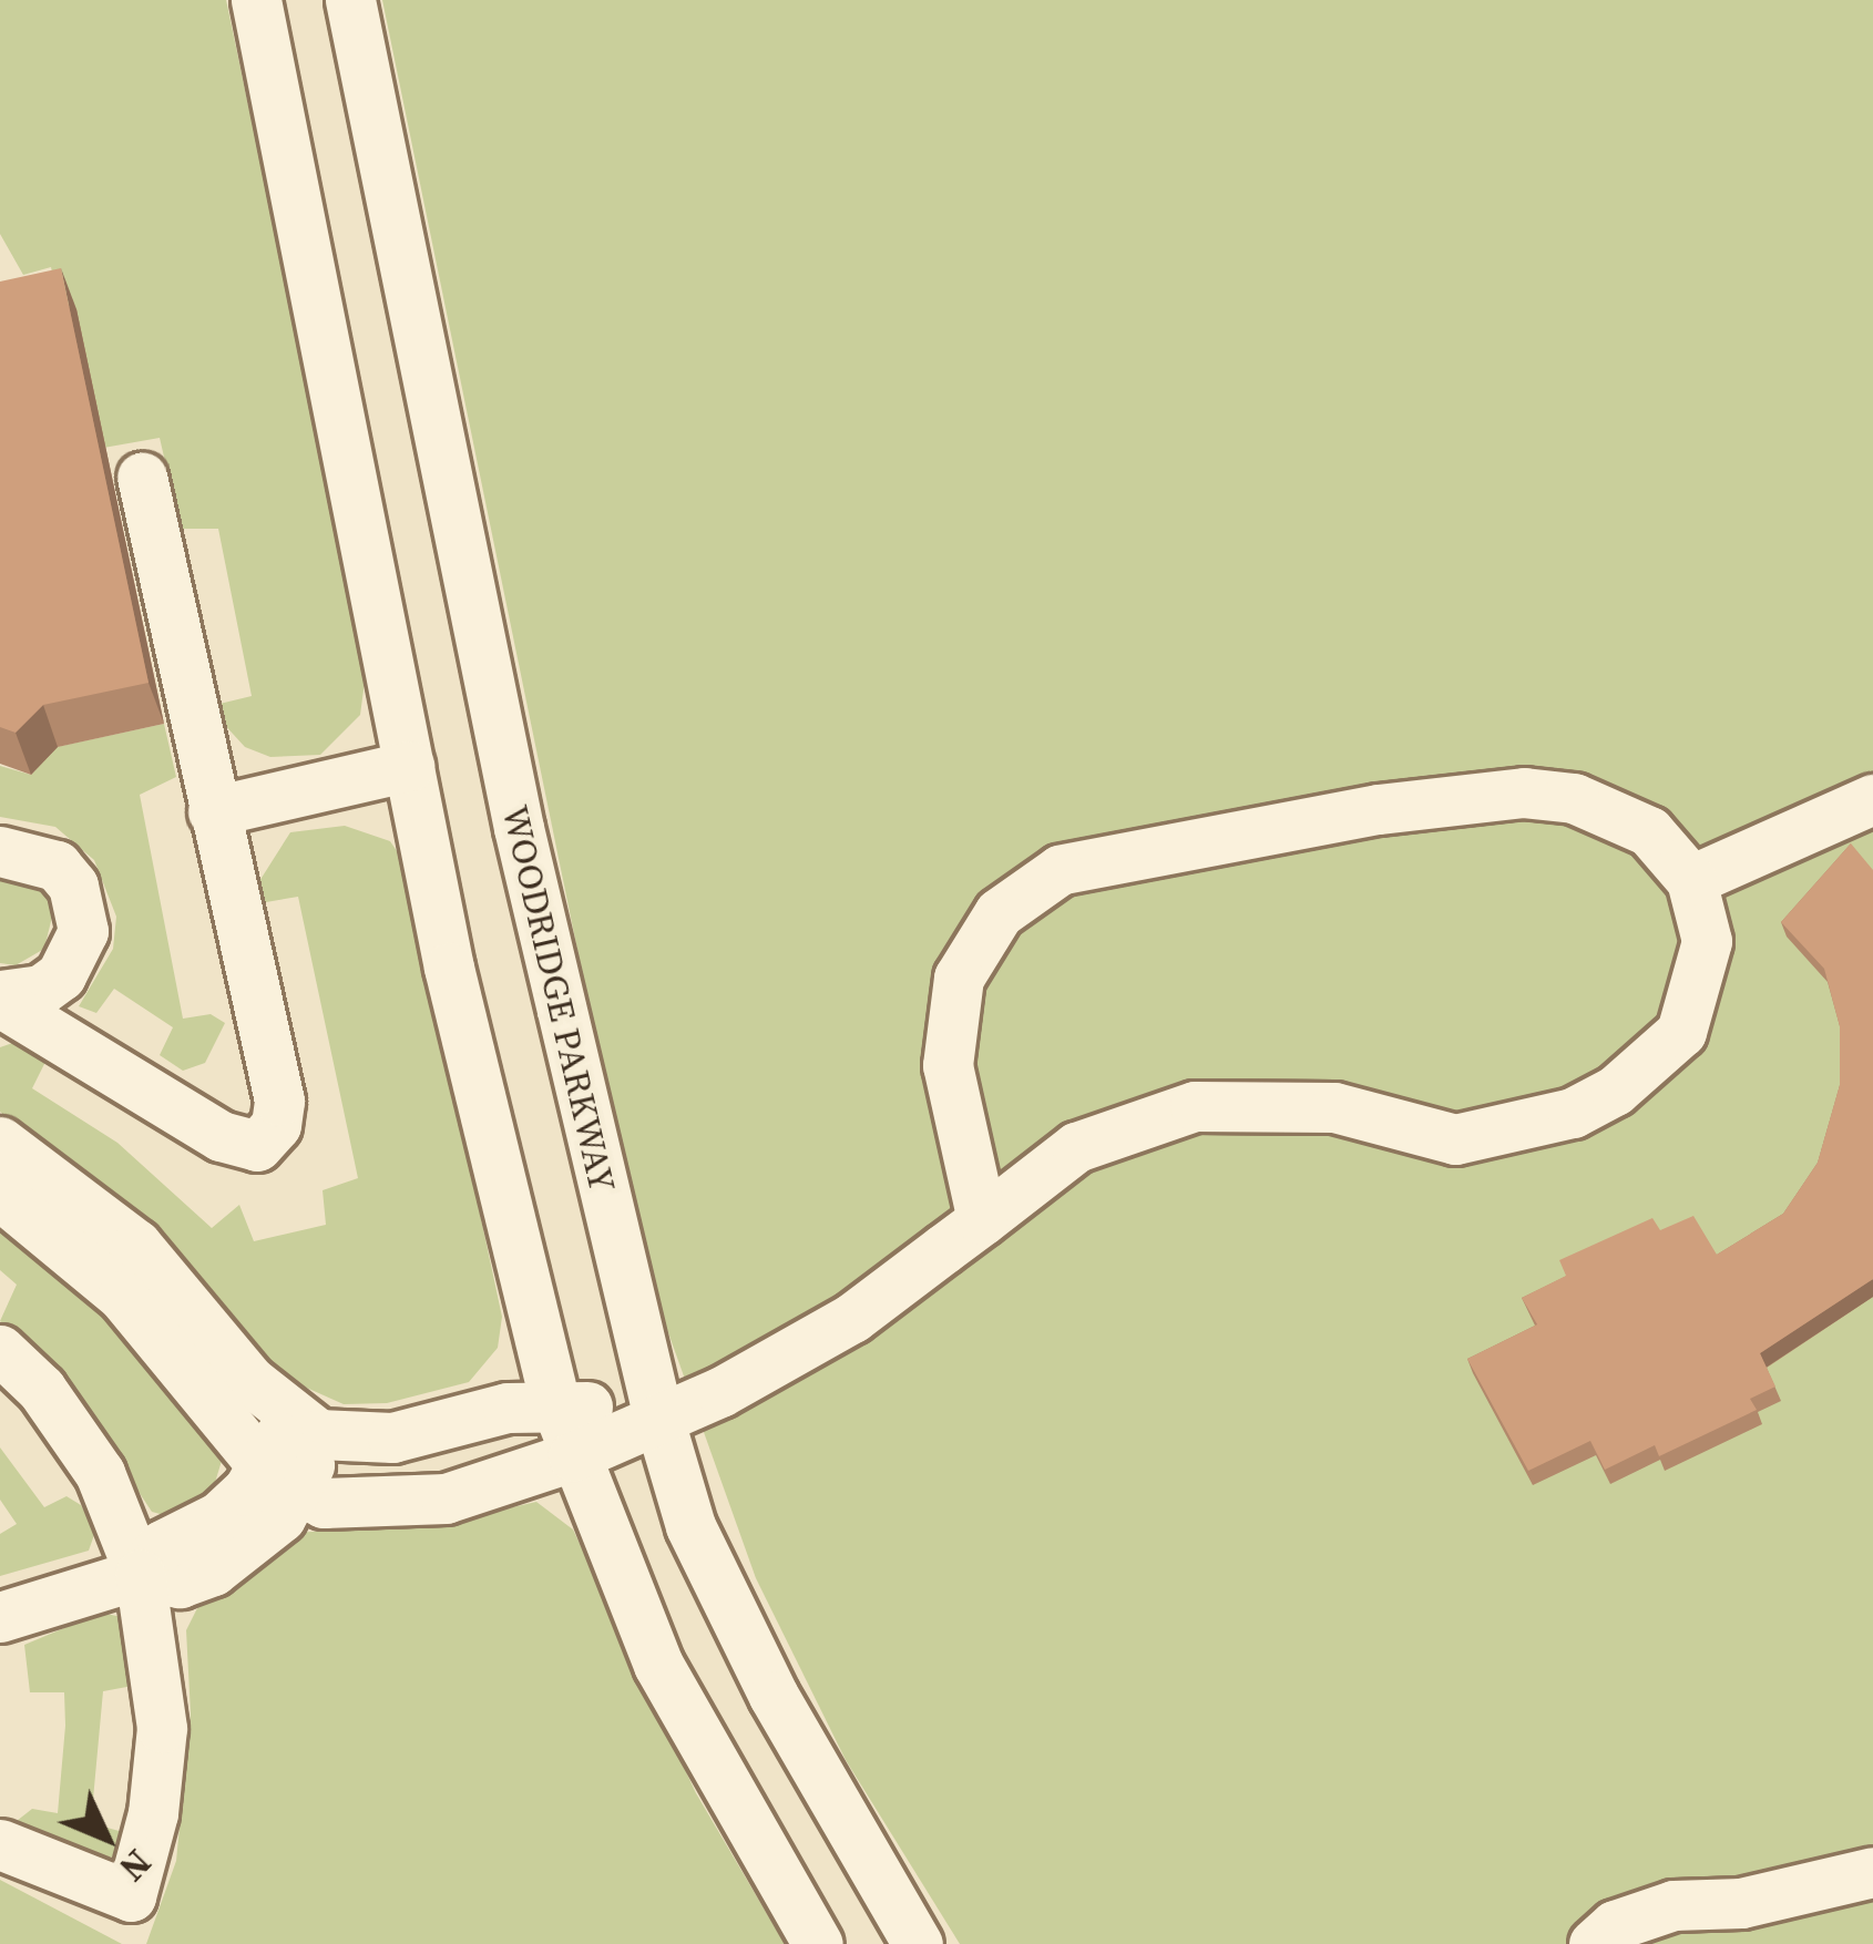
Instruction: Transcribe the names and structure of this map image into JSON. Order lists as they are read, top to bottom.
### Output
{
  "streets": {
    "street": ["WOODRIDGE PARKWAY"]
  },
  "north": "bottom right"
}
